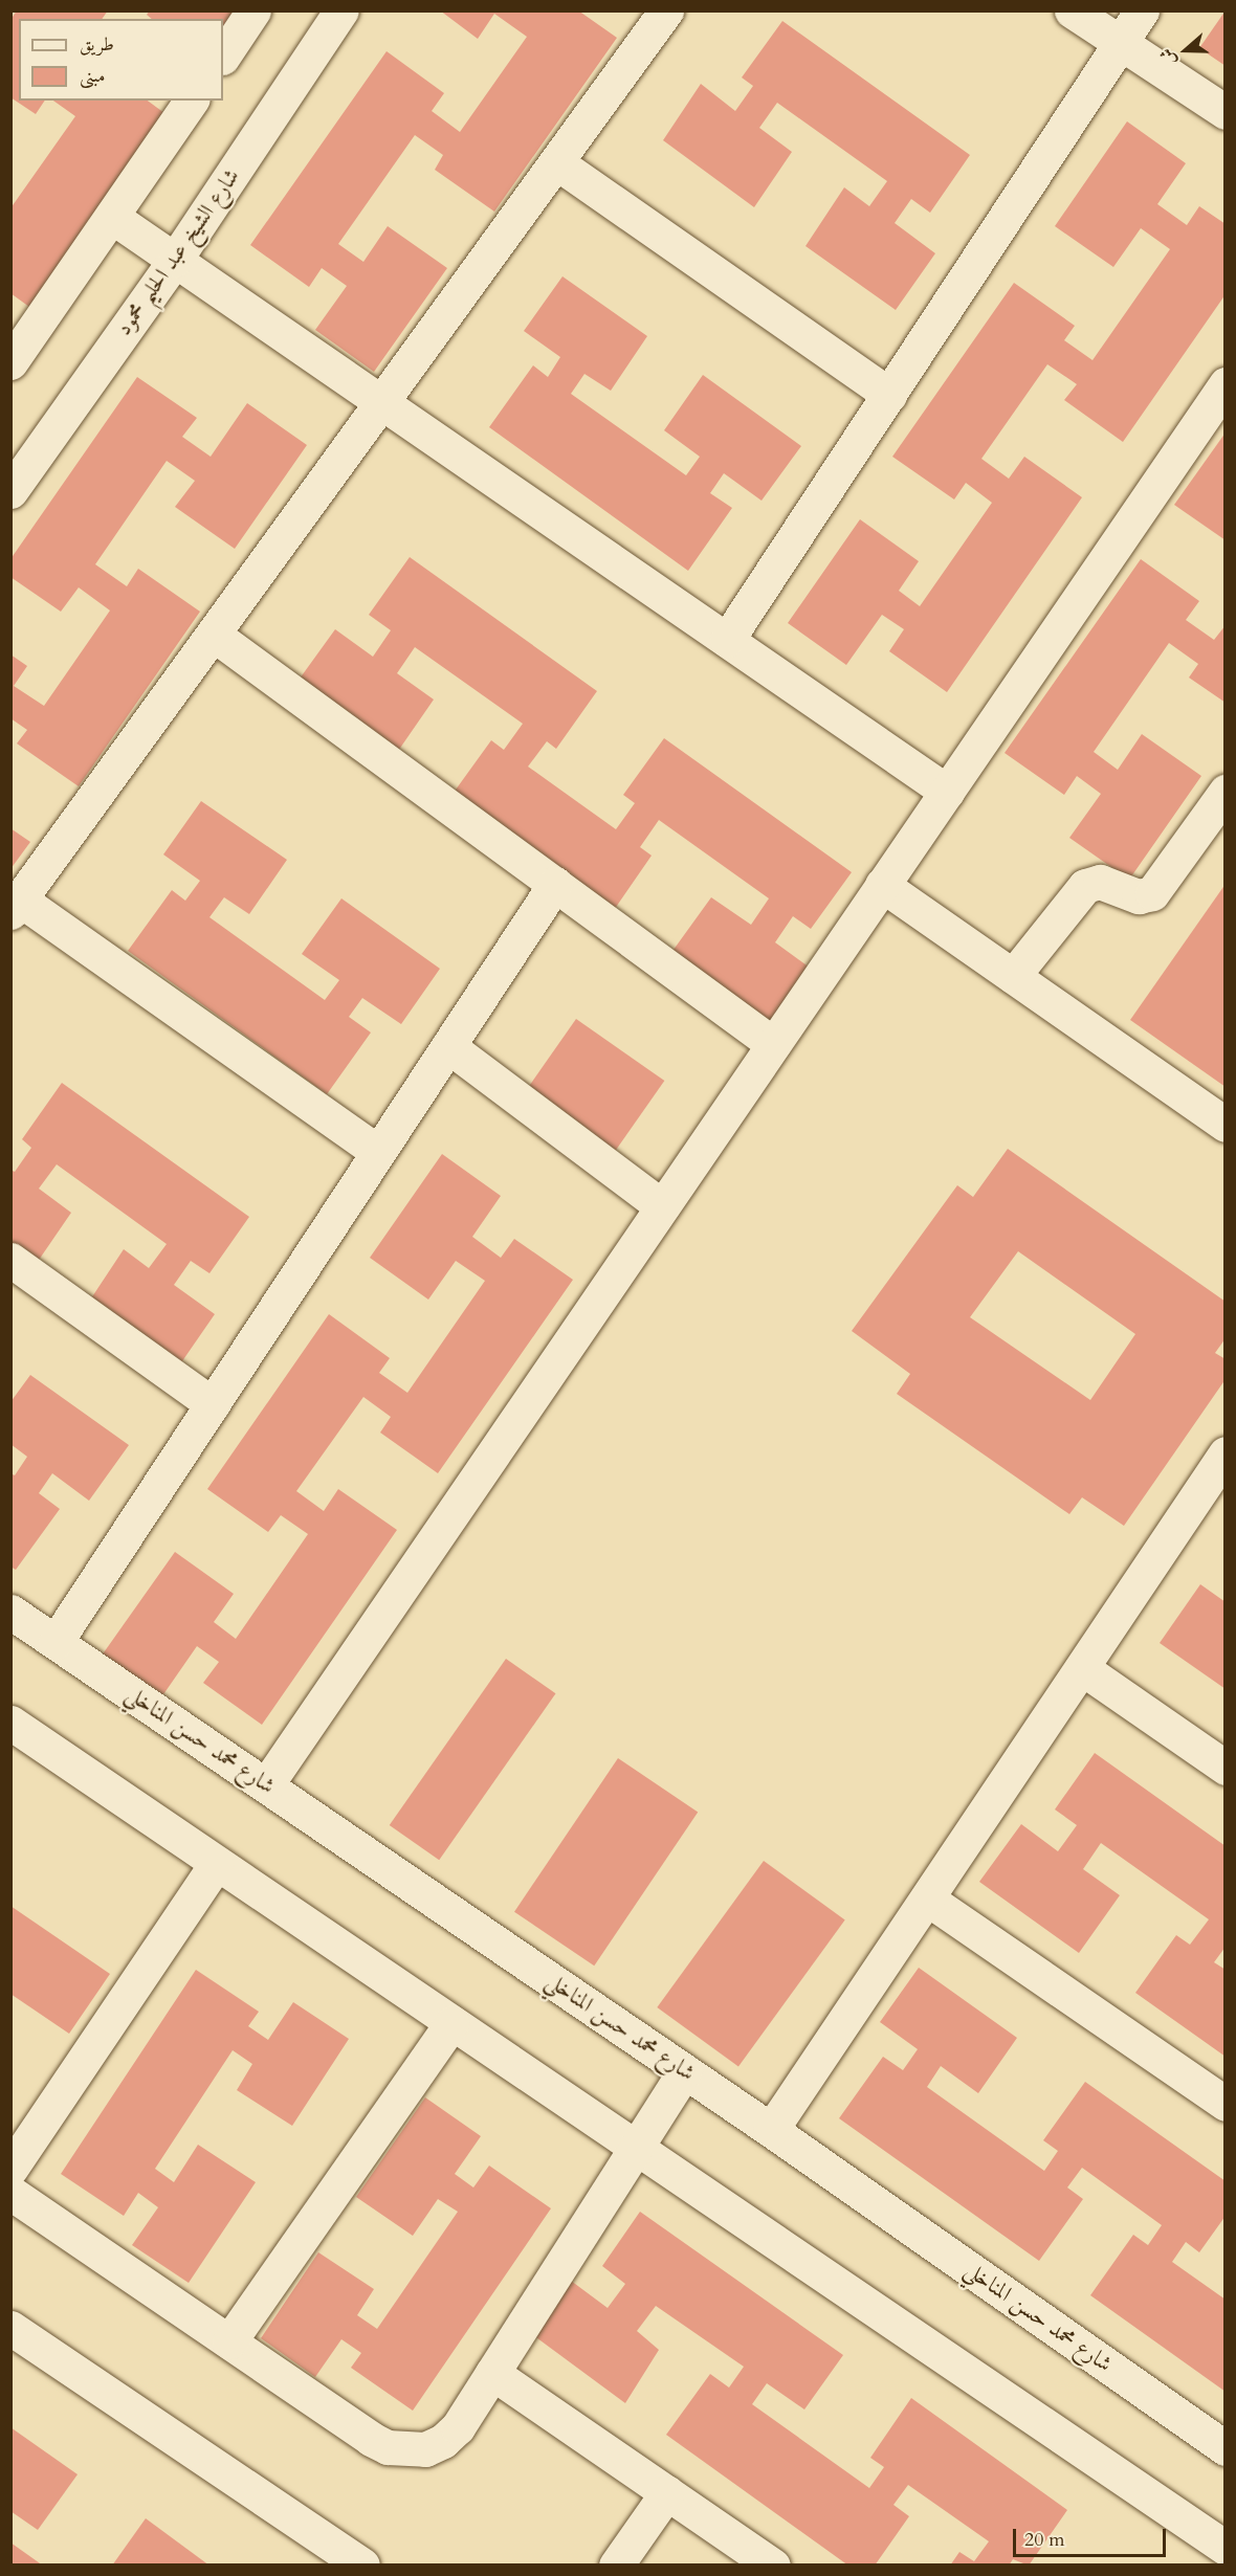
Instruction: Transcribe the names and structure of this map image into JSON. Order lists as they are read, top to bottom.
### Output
{
  "streets": {
    "street": ["شارع الشيخ عبد الحليم محمود", "شارع محمد حسن المناخلي"]
  },
  "legend": ["طريق", "مبنى"],
  "scale_bar": "20 m",
  "north": "left"
}
